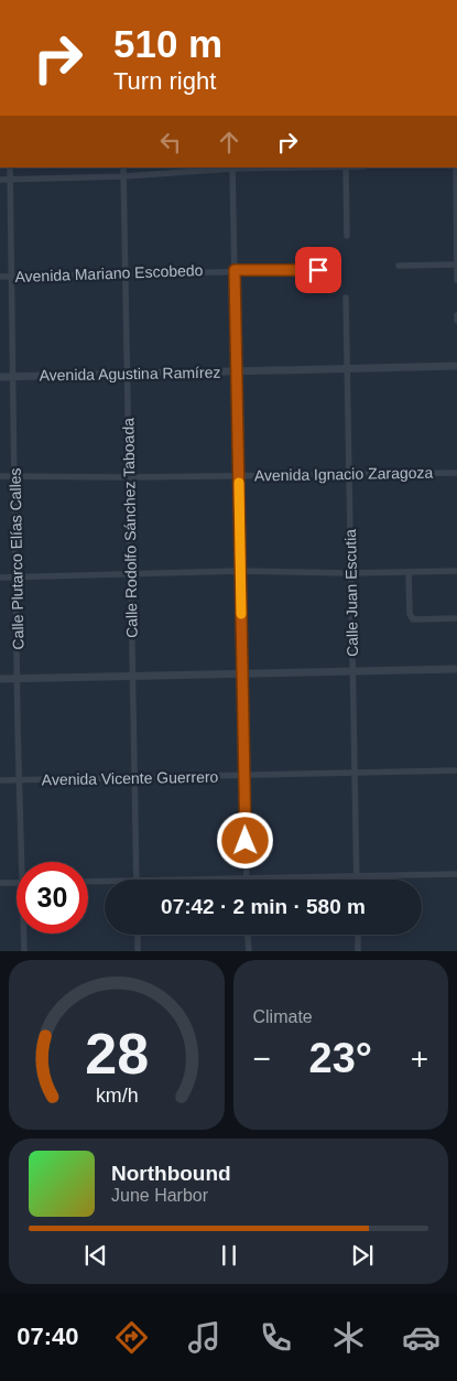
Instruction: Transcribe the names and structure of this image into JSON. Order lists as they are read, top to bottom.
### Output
{
  "streets": {
    "street": [
      "Avenida Mariano Escobedo",
      "Avenida Agustina Ramírez",
      "Avenida Ignacio Zaragoza",
      "Calle Rodolfo Sánchez Taboada",
      "Calle Plutarco Elías Calles",
      "Calle Juan Escutia",
      "Avenida Vicente Guerrero"
    ]
  },
  "crossings": [
    ["Avenida Mariano Escobedo", "Calle Rodolfo Sánchez Taboada"],
    ["Avenida Mariano Escobedo", "Calle Plutarco Elías Calles"],
    ["Avenida Agustina Ramírez", "Calle Rodolfo Sánchez Taboada"],
    ["Avenida Agustina Ramírez", "Calle Plutarco Elías Calles"],
    ["Avenida Agustina Ramírez", "Calle Juan Escutia"],
    ["Avenida Ignacio Zaragoza", "Calle Rodolfo Sánchez Taboada"],
    ["Avenida Ignacio Zaragoza", "Calle Plutarco Elías Calles"],
    ["Avenida Ignacio Zaragoza", "Calle Juan Escutia"],
    ["Calle Rodolfo Sánchez Taboada", "Avenida Vicente Guerrero"],
    ["Calle Plutarco Elías Calles", "Avenida Vicente Guerrero"],
    ["Calle Juan Escutia", "Avenida Vicente Guerrero"]
  ],
  "page": {
    "turn": ["510 m", "Turn right"],
    "limit": "30",
    "trip": "07:42 · 2 min · 580 m",
    "tile": "Climate",
    "heat": ["−", "23°", "+"],
    "song": ["Northbound", "June Harbor"],
    "tabs": "07:40",
    "gauge": ["28", "km/h"]
  }
}
